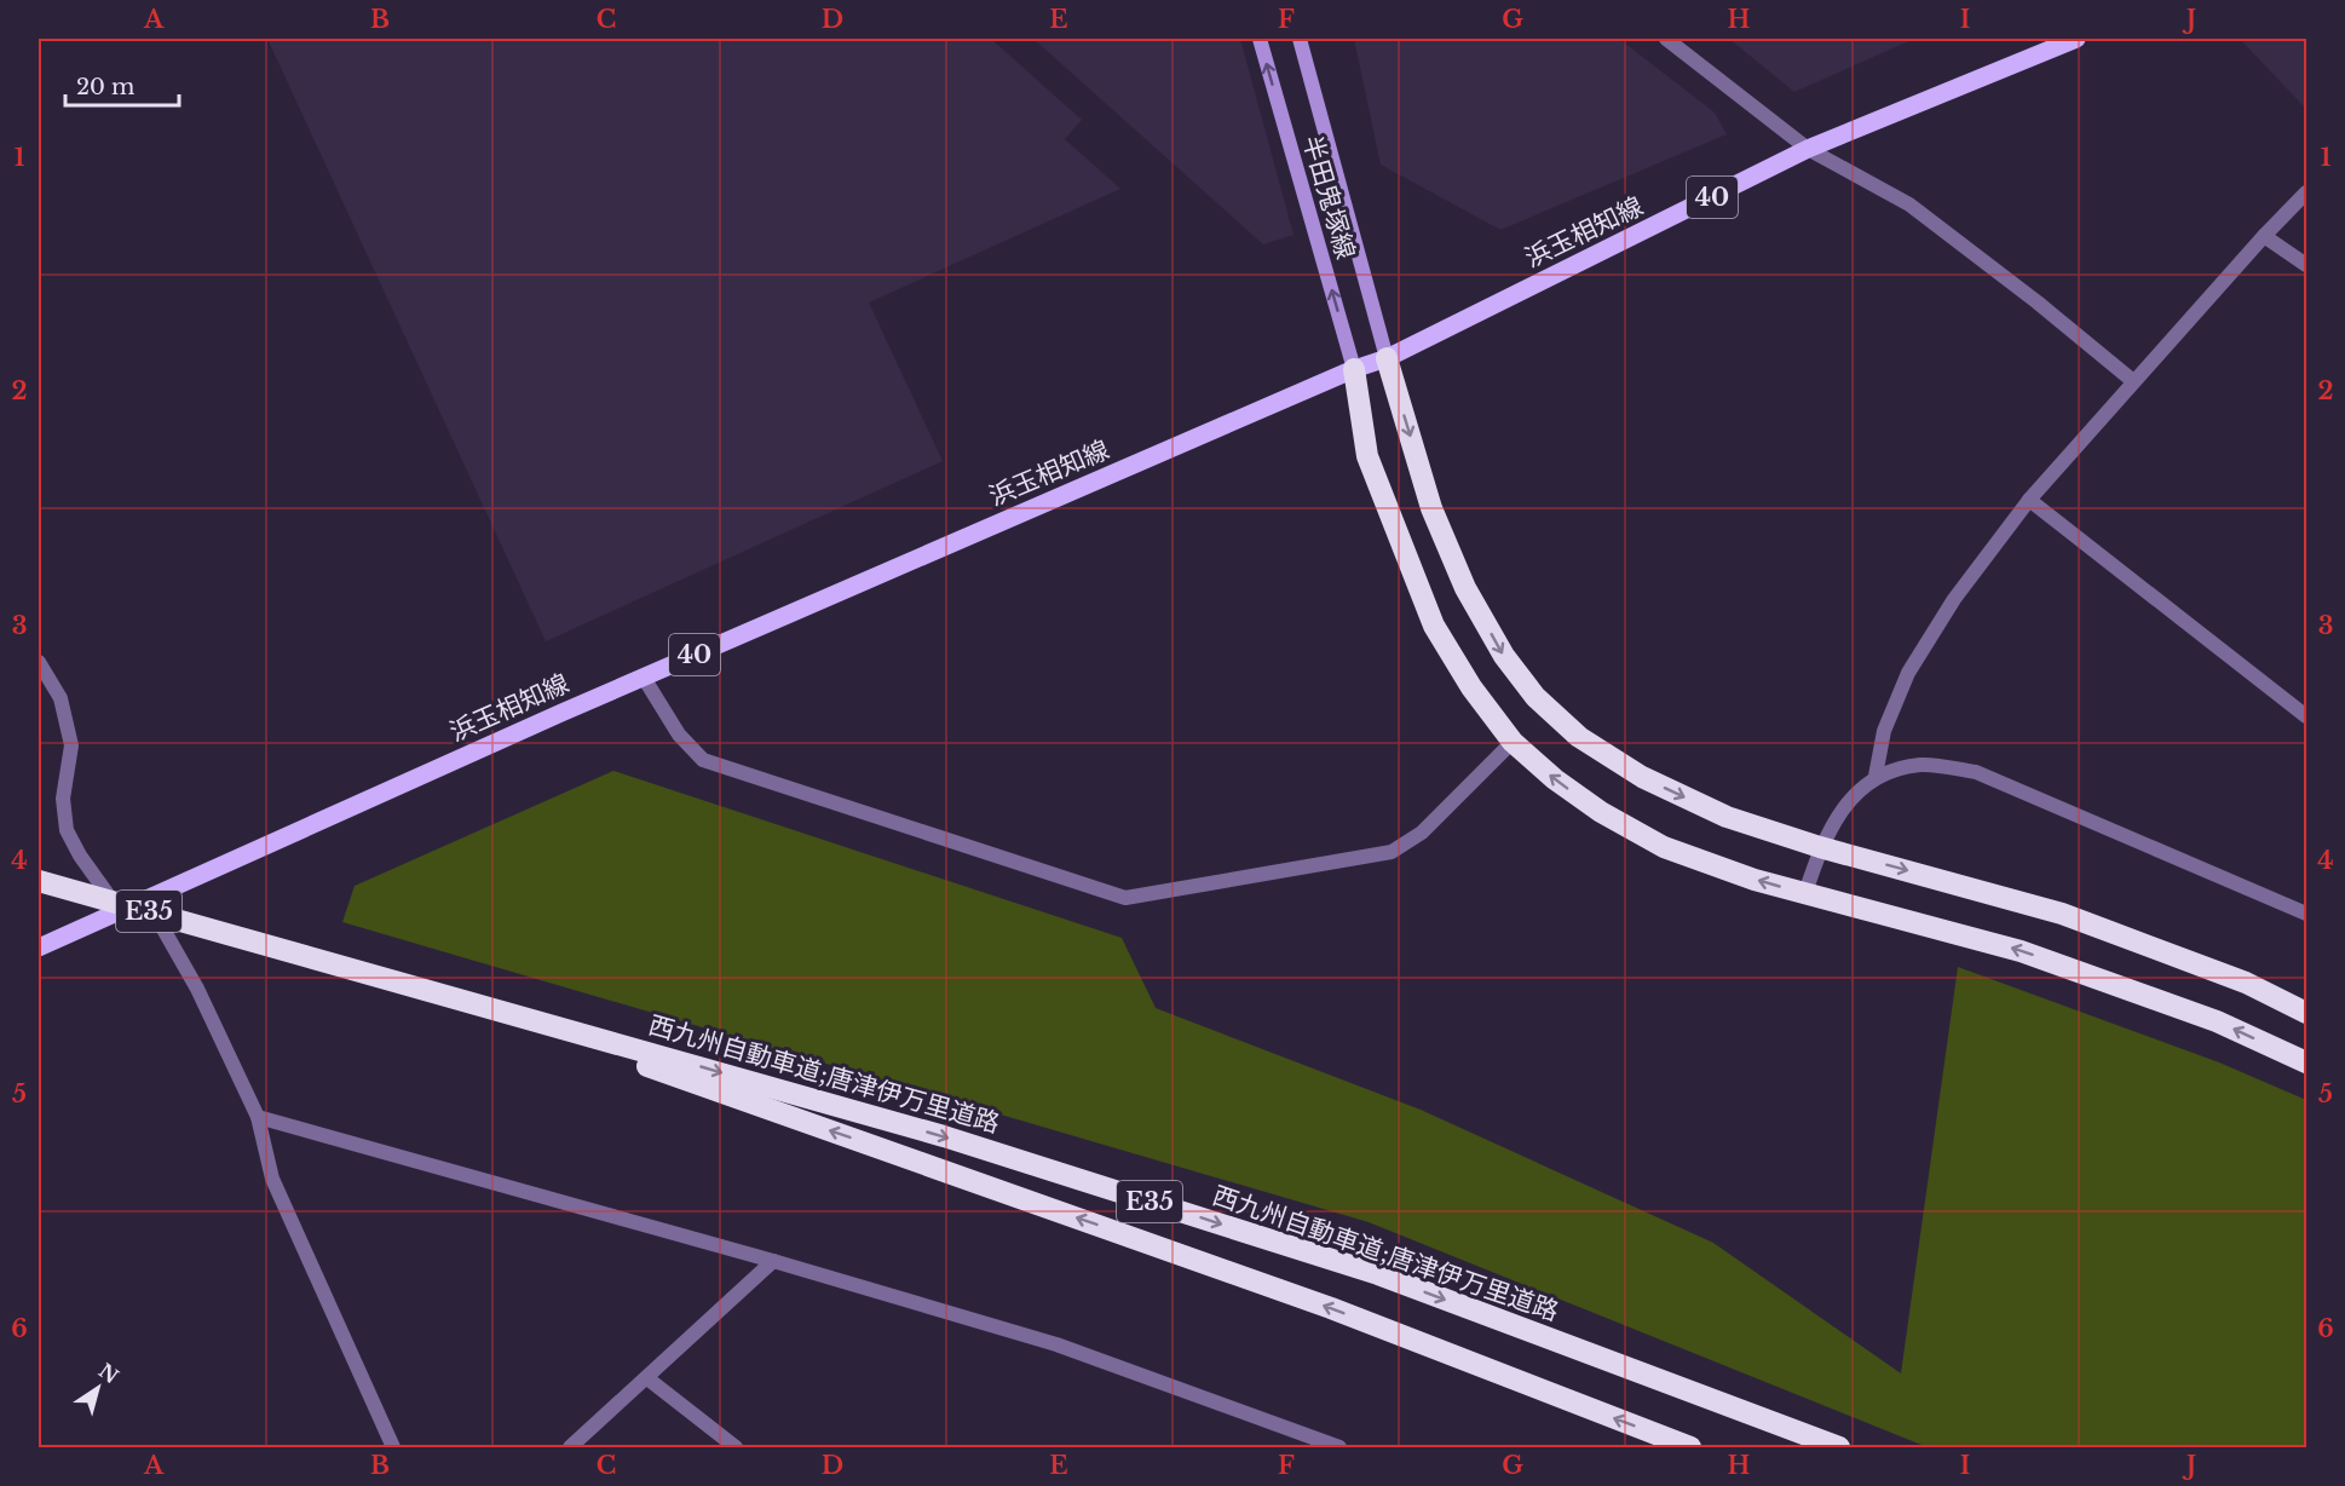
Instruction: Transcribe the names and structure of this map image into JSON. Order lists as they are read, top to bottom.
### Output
{
  "streets": {
    "highway": ["E35", "西九州自動車道;唐津伊万里道路"],
    "main road": ["半田鬼塚線", "40", "浜玉相知線"]
  },
  "crossings": [
    ["半田鬼塚線", "浜玉相知線"]
  ],
  "scale_bar": "20 m",
  "north": "top right",
  "grid": {
    "columns": [
      "A",
      "B",
      "C",
      "D",
      "E",
      "F",
      "G",
      "H",
      "I",
      "J"
    ],
    "rows": [
      "1",
      "2",
      "3",
      "4",
      "5",
      "6"
    ]
  }
}
